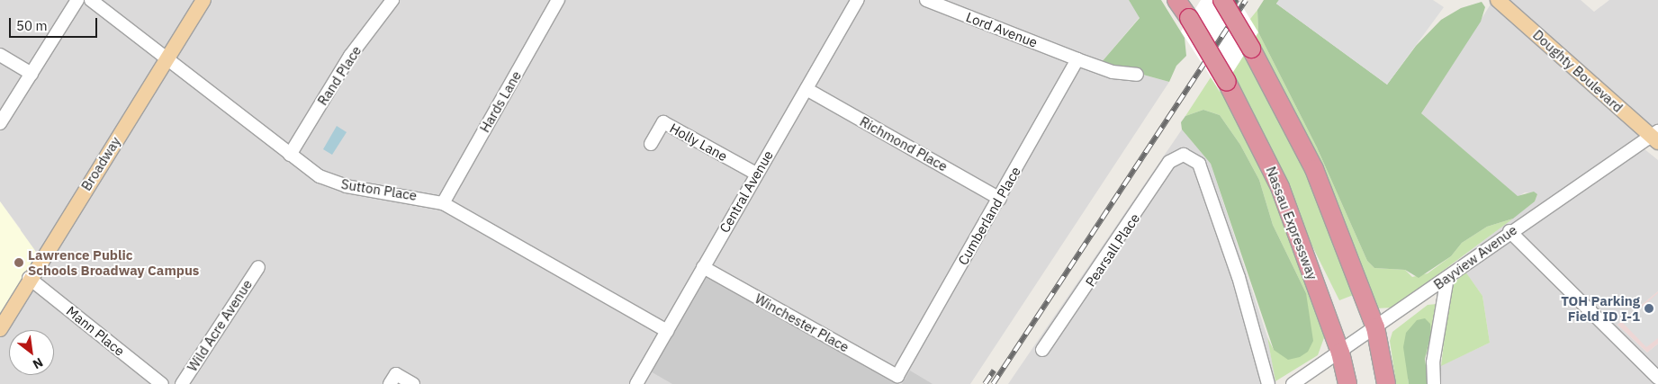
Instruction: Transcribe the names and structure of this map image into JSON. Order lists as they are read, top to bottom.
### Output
{
  "streets": {
    "highway": ["Nassau Expressway"],
    "main road": ["Doughty Boulevard", "Broadway"],
    "street": [
      "Lord Avenue",
      "Rand Place",
      "Hards Lane",
      "Holly Lane",
      "Richmond Place",
      "Sutton Place",
      "Central Avenue",
      "Cumberland Place",
      "Pearsall Place",
      "Bayview Avenue",
      "Winchester Place",
      "Wild Acre Avenue",
      "Mann Place"
    ]
  },
  "crossings": [
    ["Lord Avenue", "Cumberland Place"],
    ["Doughty Boulevard", "Bayview Avenue"],
    ["Rand Place", "Sutton Place"],
    ["Hards Lane", "Sutton Place"],
    ["Holly Lane", "Central Avenue"],
    ["Richmond Place", "Central Avenue"],
    ["Richmond Place", "Cumberland Place"],
    ["Broadway", "Sutton Place"],
    ["Broadway", "Mann Place"],
    ["Sutton Place", "Central Avenue"],
    ["Central Avenue", "Winchester Place"],
    ["Cumberland Place", "Winchester Place"],
    ["Nassau Expressway", "Bayview Avenue"]
  ],
  "places": ["Lawrence Public Schools Broadway Campus", "TOH Parking Field ID I-1"],
  "scale_bar": "50 m",
  "north": "bottom right"
}
